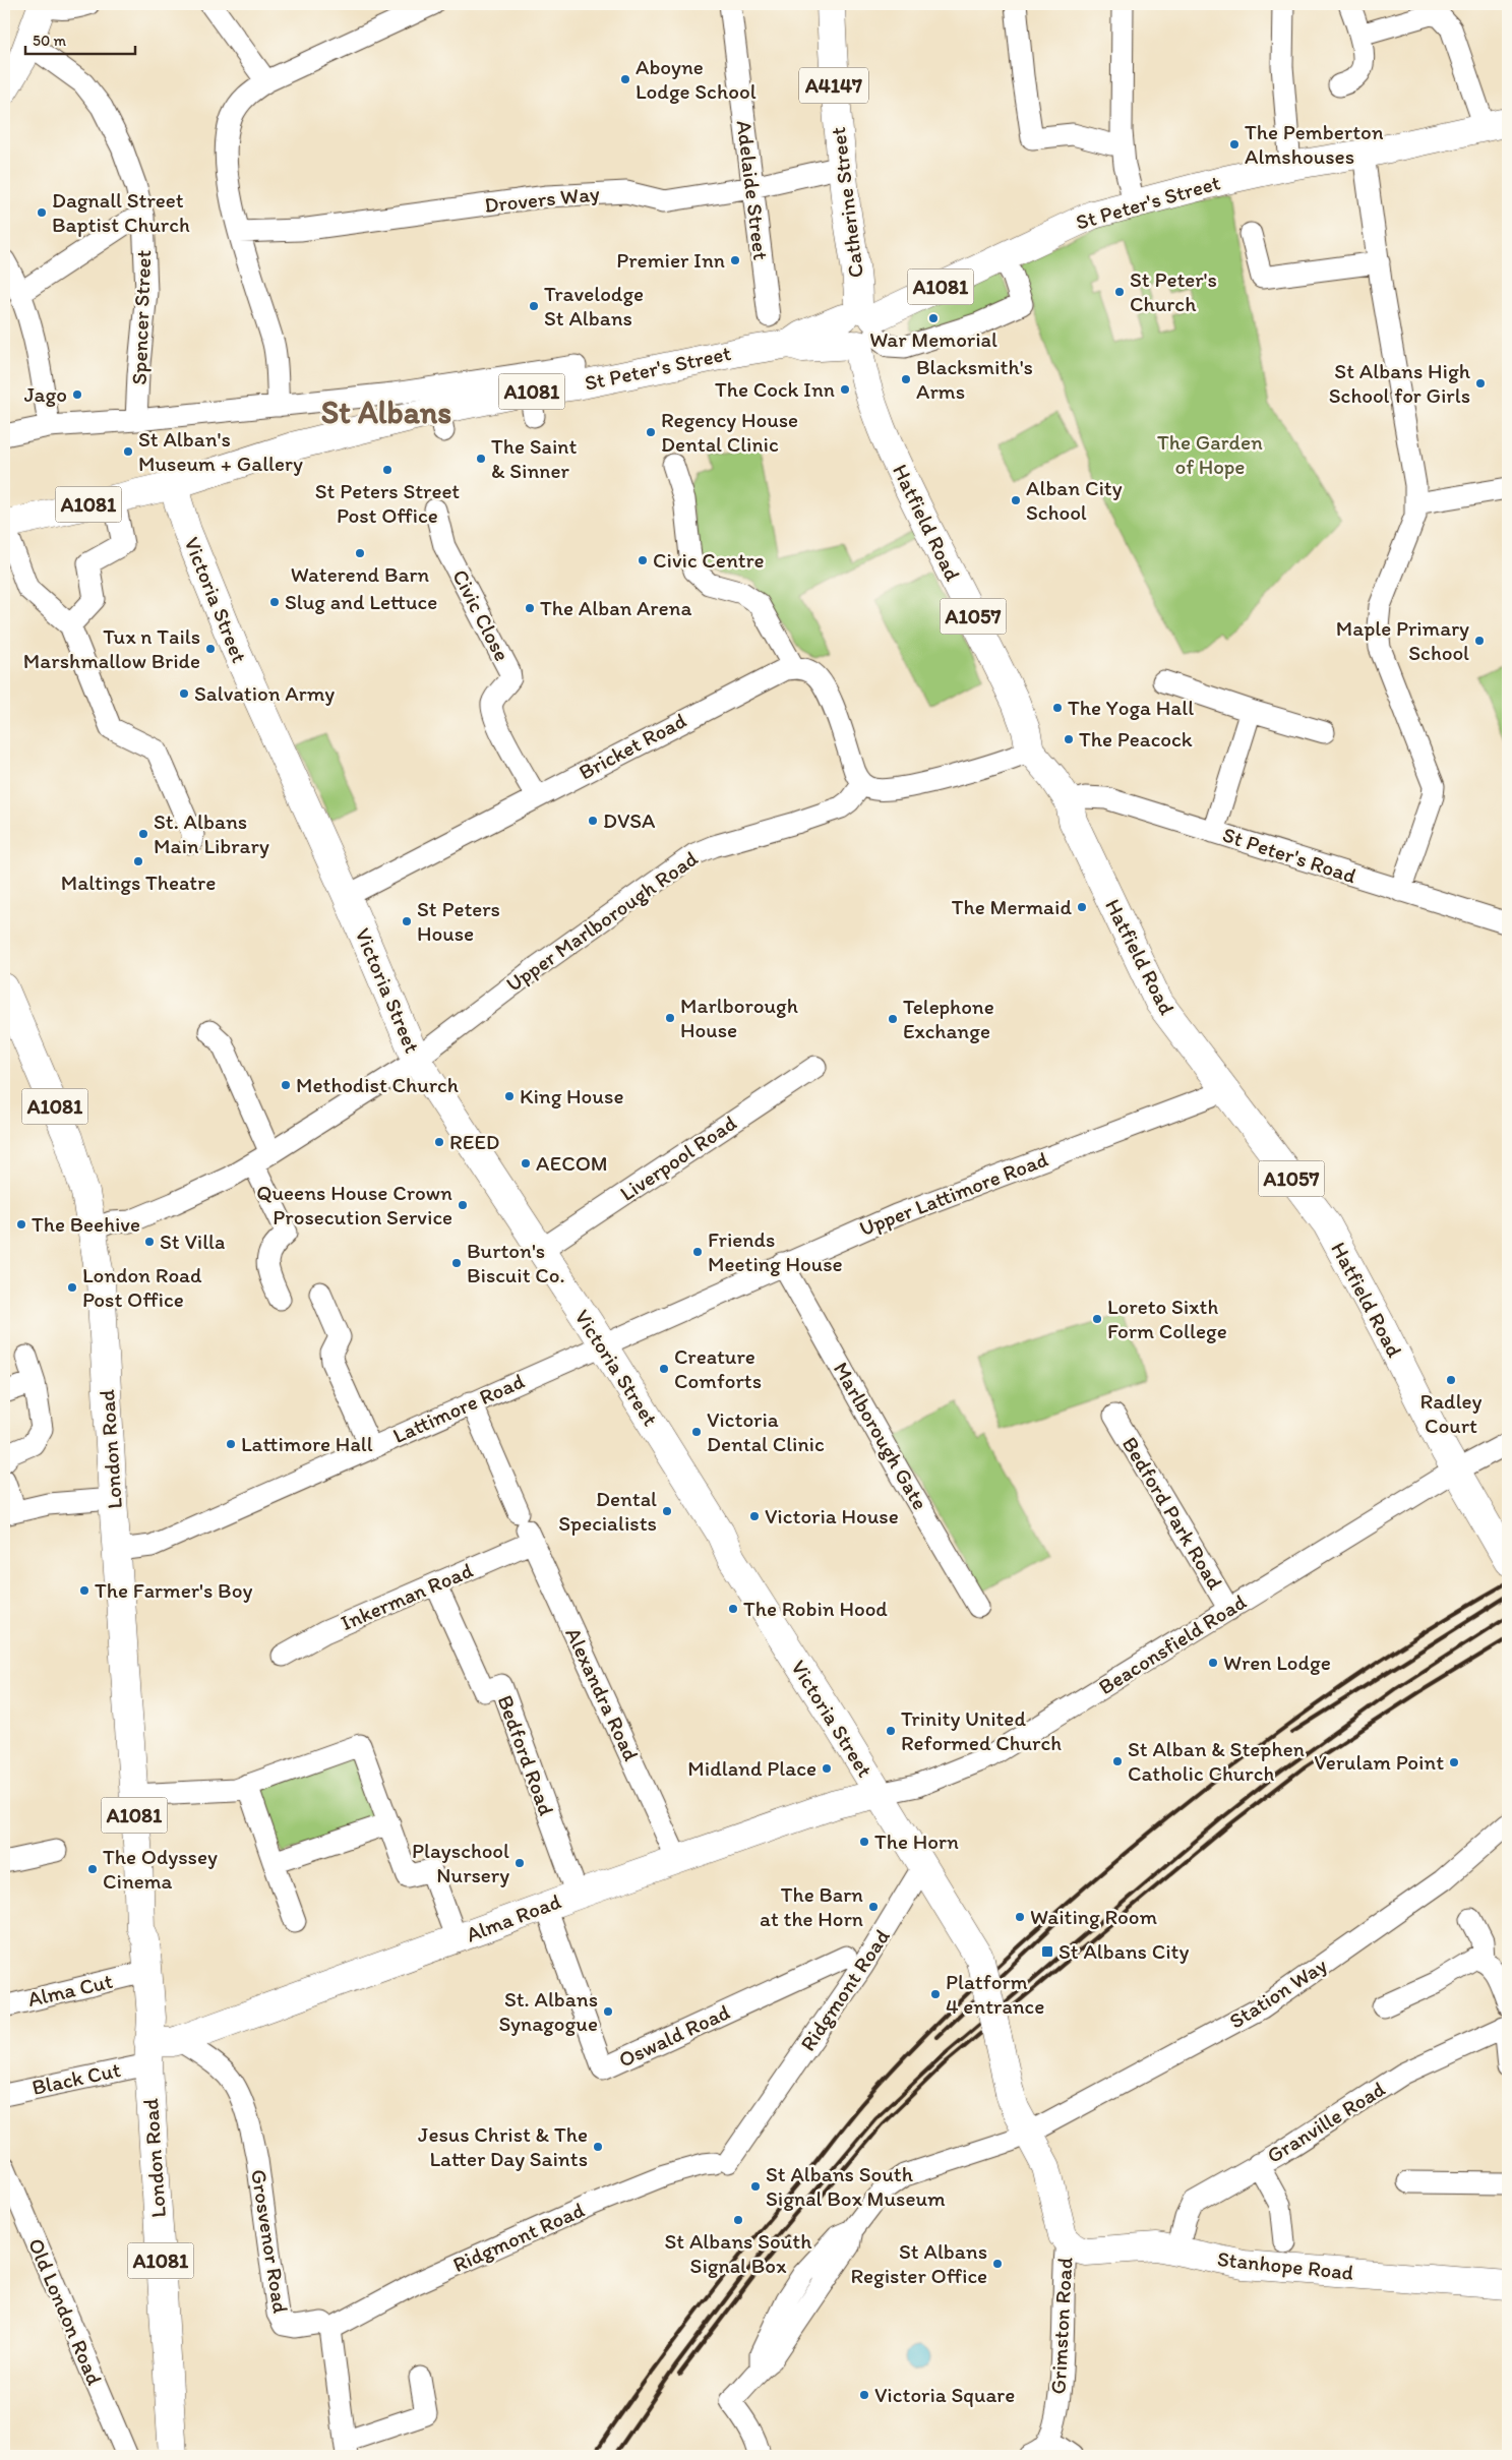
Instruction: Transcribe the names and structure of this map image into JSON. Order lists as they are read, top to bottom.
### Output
{
  "streets": {
    "main road": [
      "A4147",
      "Catherine Street",
      "St Peter's Street",
      "A1081",
      "Hatfield Road",
      "Victoria Street",
      "A1057",
      "London Road",
      "Alma Road",
      "Stanhope Road"
    ],
    "street": [
      "Adelaide Street",
      "Drovers Way",
      "Spencer Street",
      "Civic Close",
      "Bricket Road",
      "St Peter's Road",
      "Upper Marlborough Road",
      "Liverpool Road",
      "Upper Lattimore Road",
      "Lattimore Road",
      "Marlborough Gate",
      "Bedford Park Road",
      "Inkerman Road",
      "Beaconsfield Road",
      "Alexandra Road",
      "Bedford Road",
      "Alma Cut",
      "Ridgmont Road",
      "Station Way",
      "Oswald Road",
      "Black Cut",
      "Granville Road",
      "Grosvenor Road",
      "Old London Road",
      "Grimston Road"
    ]
  },
  "crossings": [
    ["Adelaide Street", "Drovers Way"],
    ["Drovers Way", "Catherine Street"],
    ["Catherine Street", "St Peter's Street"],
    ["Catherine Street", "Hatfield Road"],
    ["St Peter's Street", "A1081"],
    ["St Peter's Street", "Hatfield Road"],
    ["St Peter's Street", "Victoria Street"],
    ["A1081", "Victoria Street"],
    ["Hatfield Road", "St Peter's Road"],
    ["Hatfield Road", "Upper Lattimore Road"],
    ["Hatfield Road", "Beaconsfield Road"],
    ["Victoria Street", "Bricket Road"],
    ["Victoria Street", "Upper Marlborough Road"],
    ["Victoria Street", "Liverpool Road"],
    ["Victoria Street", "Upper Lattimore Road"],
    ["Victoria Street", "Lattimore Road"],
    ["Victoria Street", "Beaconsfield Road"],
    ["Victoria Street", "Alma Road"],
    ["Victoria Street", "Ridgmont Road"],
    ["Victoria Street", "Station Way"],
    ["Victoria Street", "Stanhope Road"],
    ["Victoria Street", "Grimston Road"],
    ["Civic Close", "Bricket Road"],
    ["Upper Marlborough Road", "London Road"],
    ["Upper Lattimore Road", "Lattimore Road"],
    ["Upper Lattimore Road", "Marlborough Gate"],
    ["Lattimore Road", "London Road"],
    ["Lattimore Road", "Alexandra Road"],
    ["London Road", "Alma Road"],
    ["London Road", "Alma Cut"],
    ["London Road", "Black Cut"],
    ["Bedford Park Road", "Beaconsfield Road"],
    ["Inkerman Road", "Alexandra Road"],
    ["Inkerman Road", "Bedford Road"],
    ["Beaconsfield Road", "Alma Road"],
    ["Alexandra Road", "Alma Road"],
    ["Bedford Road", "Alma Road"],
    ["Alma Road", "Oswald Road"],
    ["Alma Road", "Black Cut"],
    ["Alma Road", "Grosvenor Road"],
    ["Ridgmont Road", "Grosvenor Road"],
    ["Granville Road", "Stanhope Road"],
    ["Stanhope Road", "Grimston Road"]
  ],
  "districts": ["St Albans"],
  "parks": ["The Garden of Hope"],
  "places": {
    "other": [
      "Aboyne Lodge School",
      "The Pemberton Almshouses",
      "Dagnall Street Baptist Church",
      "Premier Inn",
      "St Peter's Church",
      "Travelodge St Albans",
      "War Memorial",
      "Blacksmith's Arms",
      "St Albans High School for Girls",
      "The Cock Inn",
      "Jago",
      "Regency House Dental Clinic",
      "St Alban's Museum + Gallery",
      "The Saint & Sinner",
      "St Peters Street Post Office",
      "Alban City School",
      "Waterend Barn",
      "Civic Centre",
      "Slug and Lettuce",
      "The Alban Arena",
      "Maple Primary School",
      "Tux n Tails Marshmallow Bride",
      "Salvation Army",
      "The Yoga Hall",
      "The Peacock",
      "DVSA",
      "St. Albans Main Library",
      "Maltings Theatre",
      "The Mermaid",
      "St Peters House",
      "Marlborough House",
      "Telephone Exchange",
      "Methodist Church",
      "King House",
      "REED",
      "AECOM",
      "Queens House Crown Prosecution Service",
      "The Beehive",
      "St Villa",
      "Friends Meeting House",
      "Burton's Biscuit Co.",
      "London Road Post Office",
      "Loreto Sixth Form College",
      "Creature Comforts",
      "Radley Court",
      "Victoria Dental Clinic",
      "Lattimore Hall",
      "Dental Specialists",
      "Victoria House",
      "The Farmer's Boy",
      "The Robin Hood",
      "Wren Lodge",
      "Trinity United Reformed Church",
      "St Alban & Stephen Catholic Church",
      "Verulam Point",
      "Midland Place",
      "The Horn",
      "Playschool Nursery",
      "The Odyssey Cinema",
      "The Barn at the Horn",
      "Waiting Room",
      "Platform 4 entrance",
      "St. Albans Synagogue",
      "Jesus Christ & The Latter Day Saints",
      "St Albans South Signal Box Museum",
      "St Albans South Signal Box",
      "St Albans Register Office",
      "Victoria Square"
    ],
    "transit": ["St Albans City"]
  },
  "scale_bar": "50 m"
}
